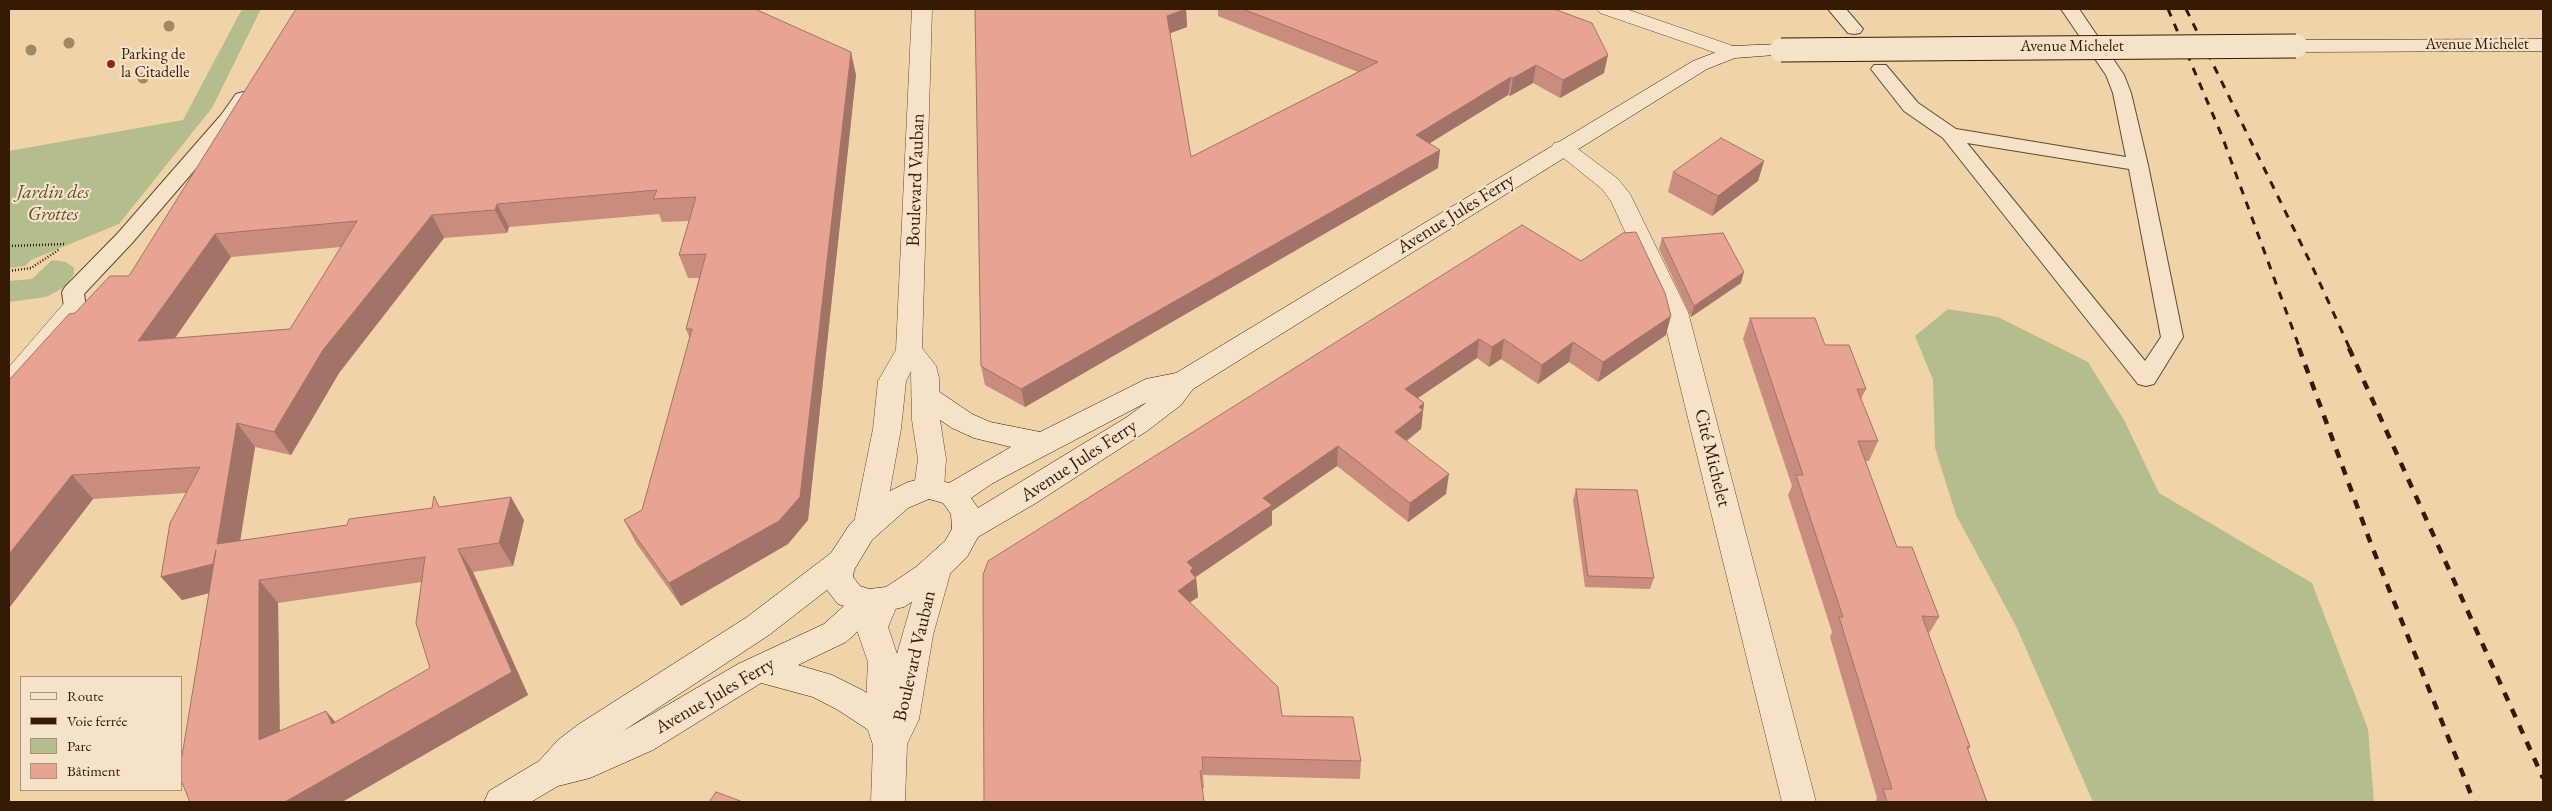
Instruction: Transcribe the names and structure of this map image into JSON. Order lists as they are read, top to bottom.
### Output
{
  "streets": {
    "main road": [
      "Avenue Michelet",
      "Boulevard Vauban",
      "Avenue Jules Ferry",
      "Cité Michelet"
    ]
  },
  "crossings": [
    ["Avenue Michelet", "Avenue Jules Ferry"],
    ["Boulevard Vauban", "Avenue Jules Ferry"],
    ["Avenue Jules Ferry", "Cité Michelet"]
  ],
  "parks": ["Jardin des Grottes"],
  "places": ["Parking de la Citadelle"],
  "legend": [
    "Route",
    "Voie ferrée",
    "Parc",
    "Bâtiment"
  ]
}
